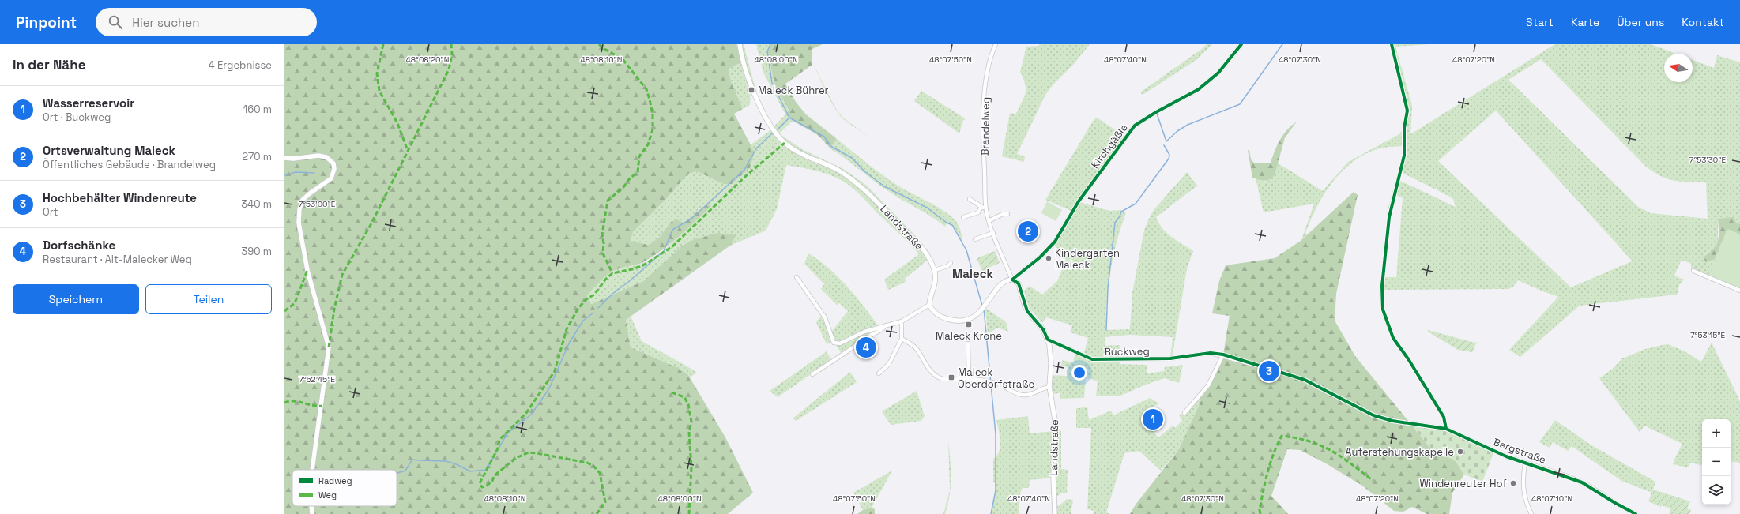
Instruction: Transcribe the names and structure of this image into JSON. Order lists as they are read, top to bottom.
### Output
{
  "streets": {
    "street": [
      "Brandelweg",
      "Kirchgäßle",
      "Landstraße",
      "Buckweg",
      "Bergstraße"
    ]
  },
  "crossings": [
    ["Brandelweg", "Kirchgäßle"],
    ["Brandelweg", "Landstraße"],
    ["Kirchgäßle", "Landstraße"],
    ["Landstraße", "Buckweg"],
    ["Buckweg", "Bergstraße"]
  ],
  "districts": ["Maleck"],
  "places": {
    "transit": ["Maleck Bührer", "Maleck Krone", "Maleck Oberdorfstraße"],
    "other": ["Kindergarten Maleck", "Auferstehungskapelle", "Windenreuter Hof"]
  },
  "legend": ["Radweg", "Weg"],
  "north": "left",
  "page": {
    "header": "Pinpoint",
    "search": "Hier suchen",
    "nav": [
      "Start",
      "Karte",
      "Über uns",
      "Kontakt"
    ],
    "heading": ["In der Nähe", "4 Ergebnisse"],
    "list": [
      {
        "mark": "1",
        "name": "Wasserreservoir",
        "note": "Ort · Buckweg",
        "value": "160 m"
      },
      {
        "mark": "2",
        "name": "Ortsverwaltung Maleck",
        "note": "Öffentliches Gebäude · Brandelweg",
        "value": "270 m"
      },
      {
        "mark": "3",
        "name": "Hochbehälter Windenreute",
        "note": "Ort",
        "value": "340 m"
      },
      {
        "mark": "4",
        "name": "Dorfschänke",
        "note": "Restaurant · Alt-Malecker Weg",
        "value": "390 m"
      }
    ],
    "pins": [
      "2",
      "4",
      "3",
      "1"
    ],
    "buttons": ["Speichern", "Teilen"],
    "map_buttons": ["+", "−"]
  },
  "coordinates": [
    "48°08'20\"N",
    "48°08'10\"N",
    "48°08'00\"N",
    "48°07'50\"N",
    "48°07'40\"N",
    "48°07'30\"N",
    "48°07'20\"N",
    "7°53'30\"E",
    "7°53'00\"E",
    "7°53'15\"E",
    "7°52'45\"E",
    "48°07'10\"N"
  ]
}
